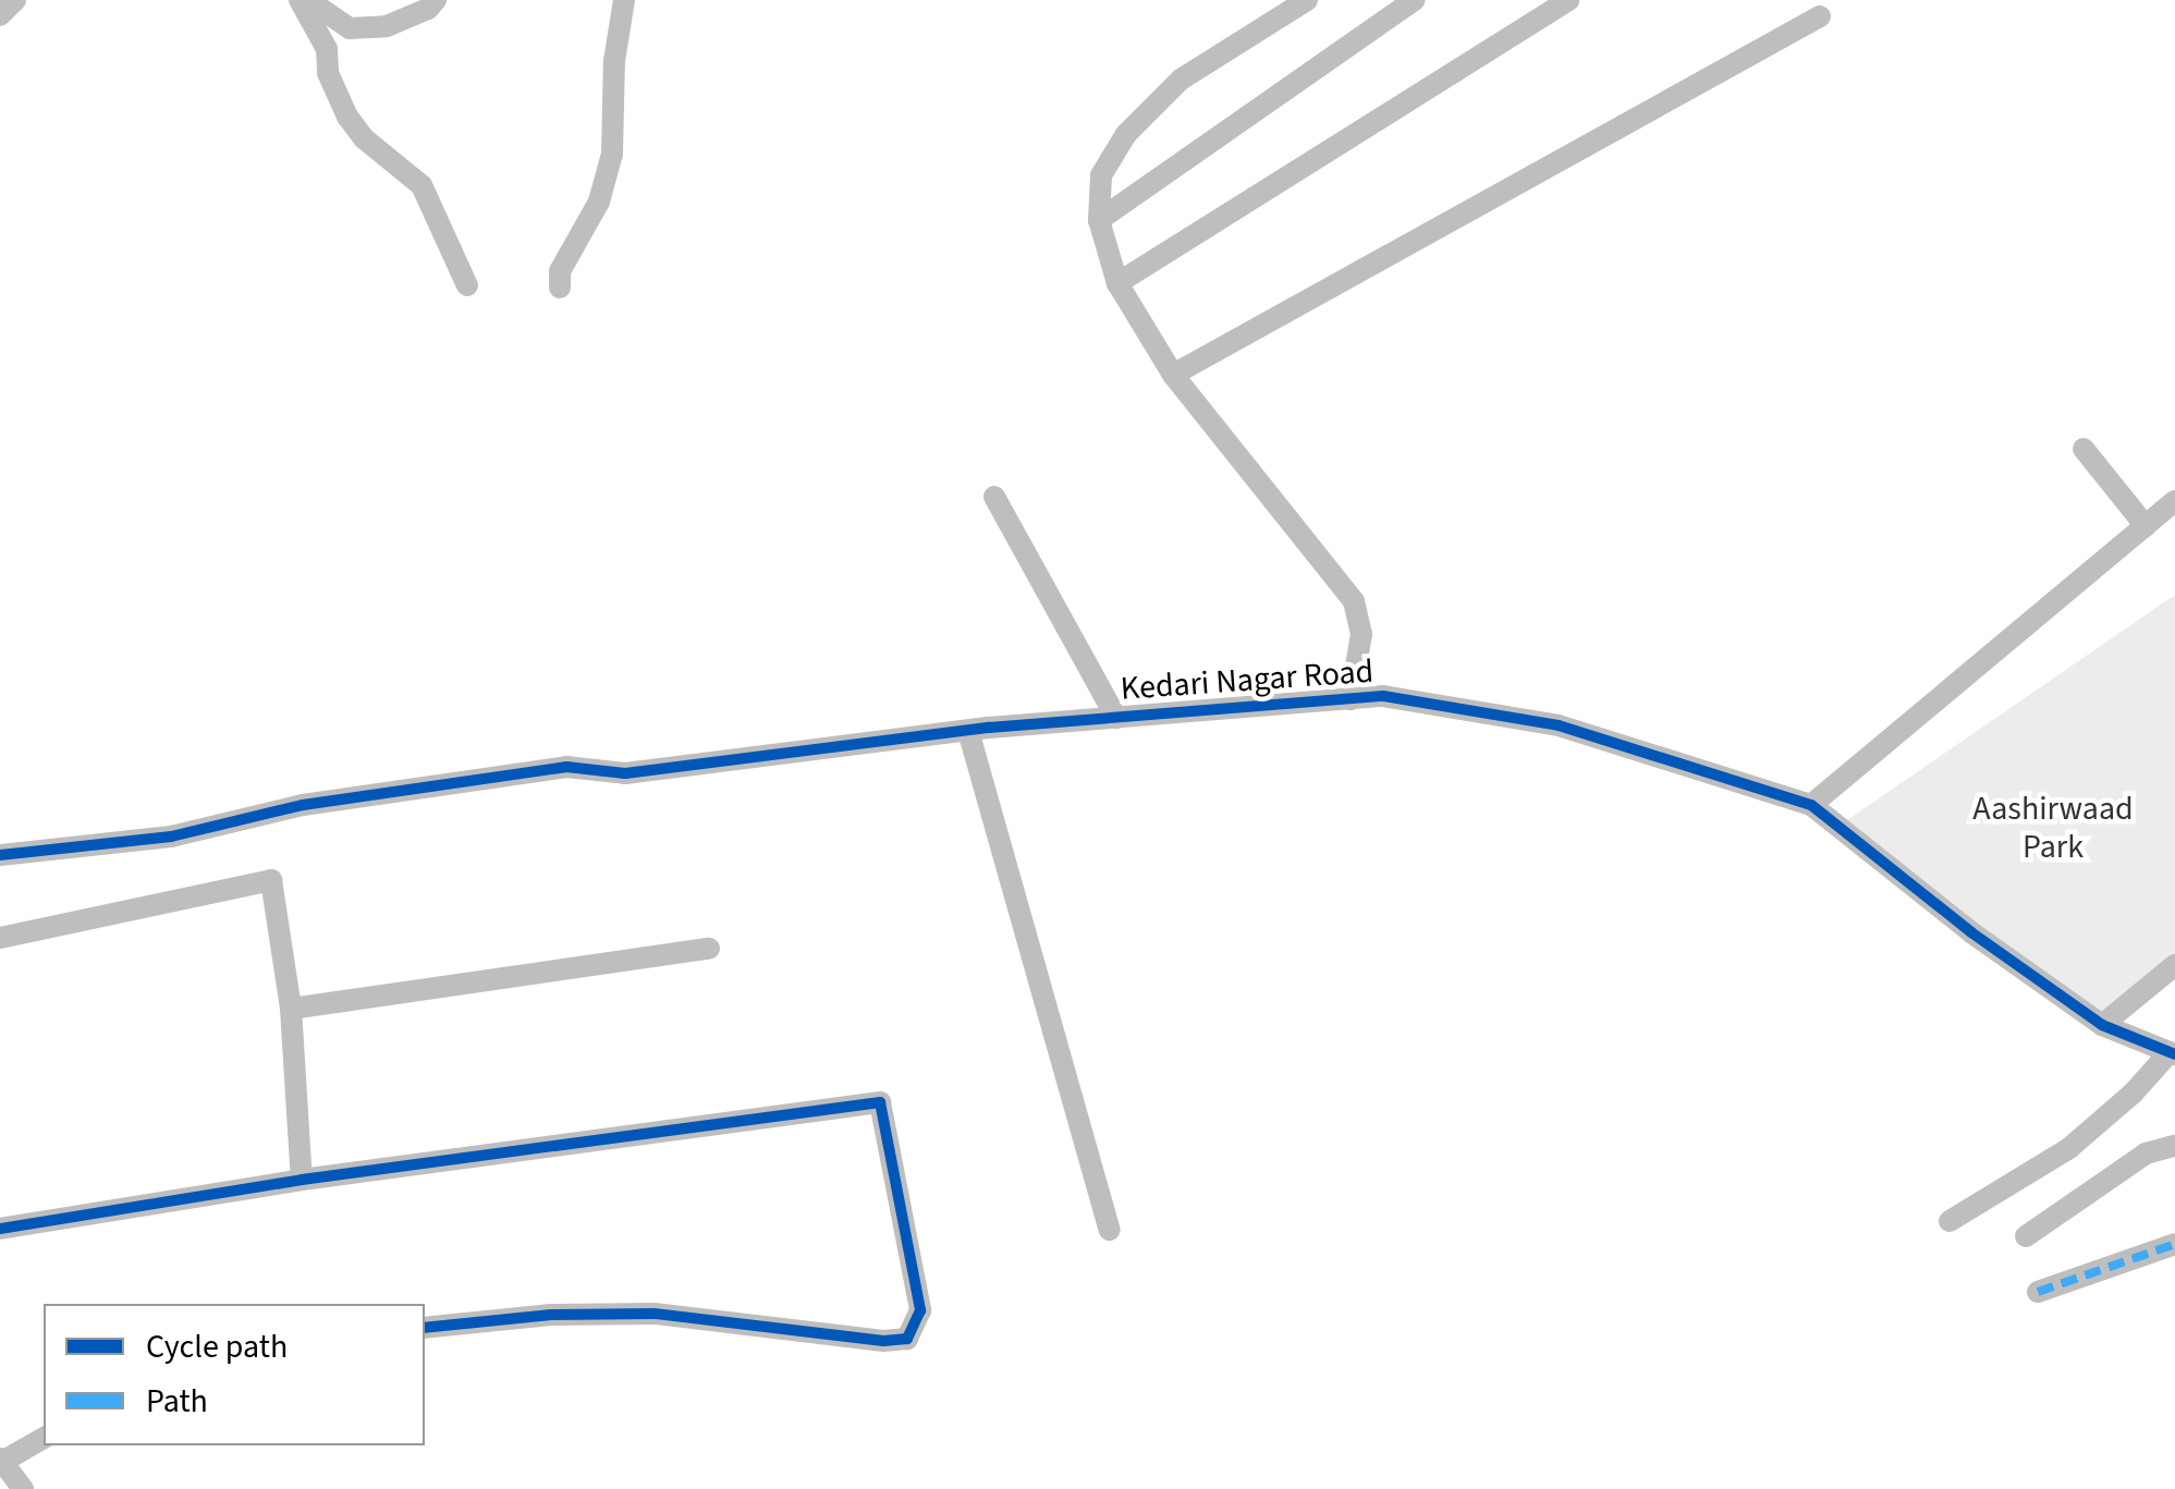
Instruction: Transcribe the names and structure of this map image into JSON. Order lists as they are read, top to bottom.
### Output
{
  "streets": {
    "street": ["Kedari Nagar Road"]
  },
  "parks": ["Aashirwaad Park"],
  "legend": ["Cycle path", "Path"]
}
